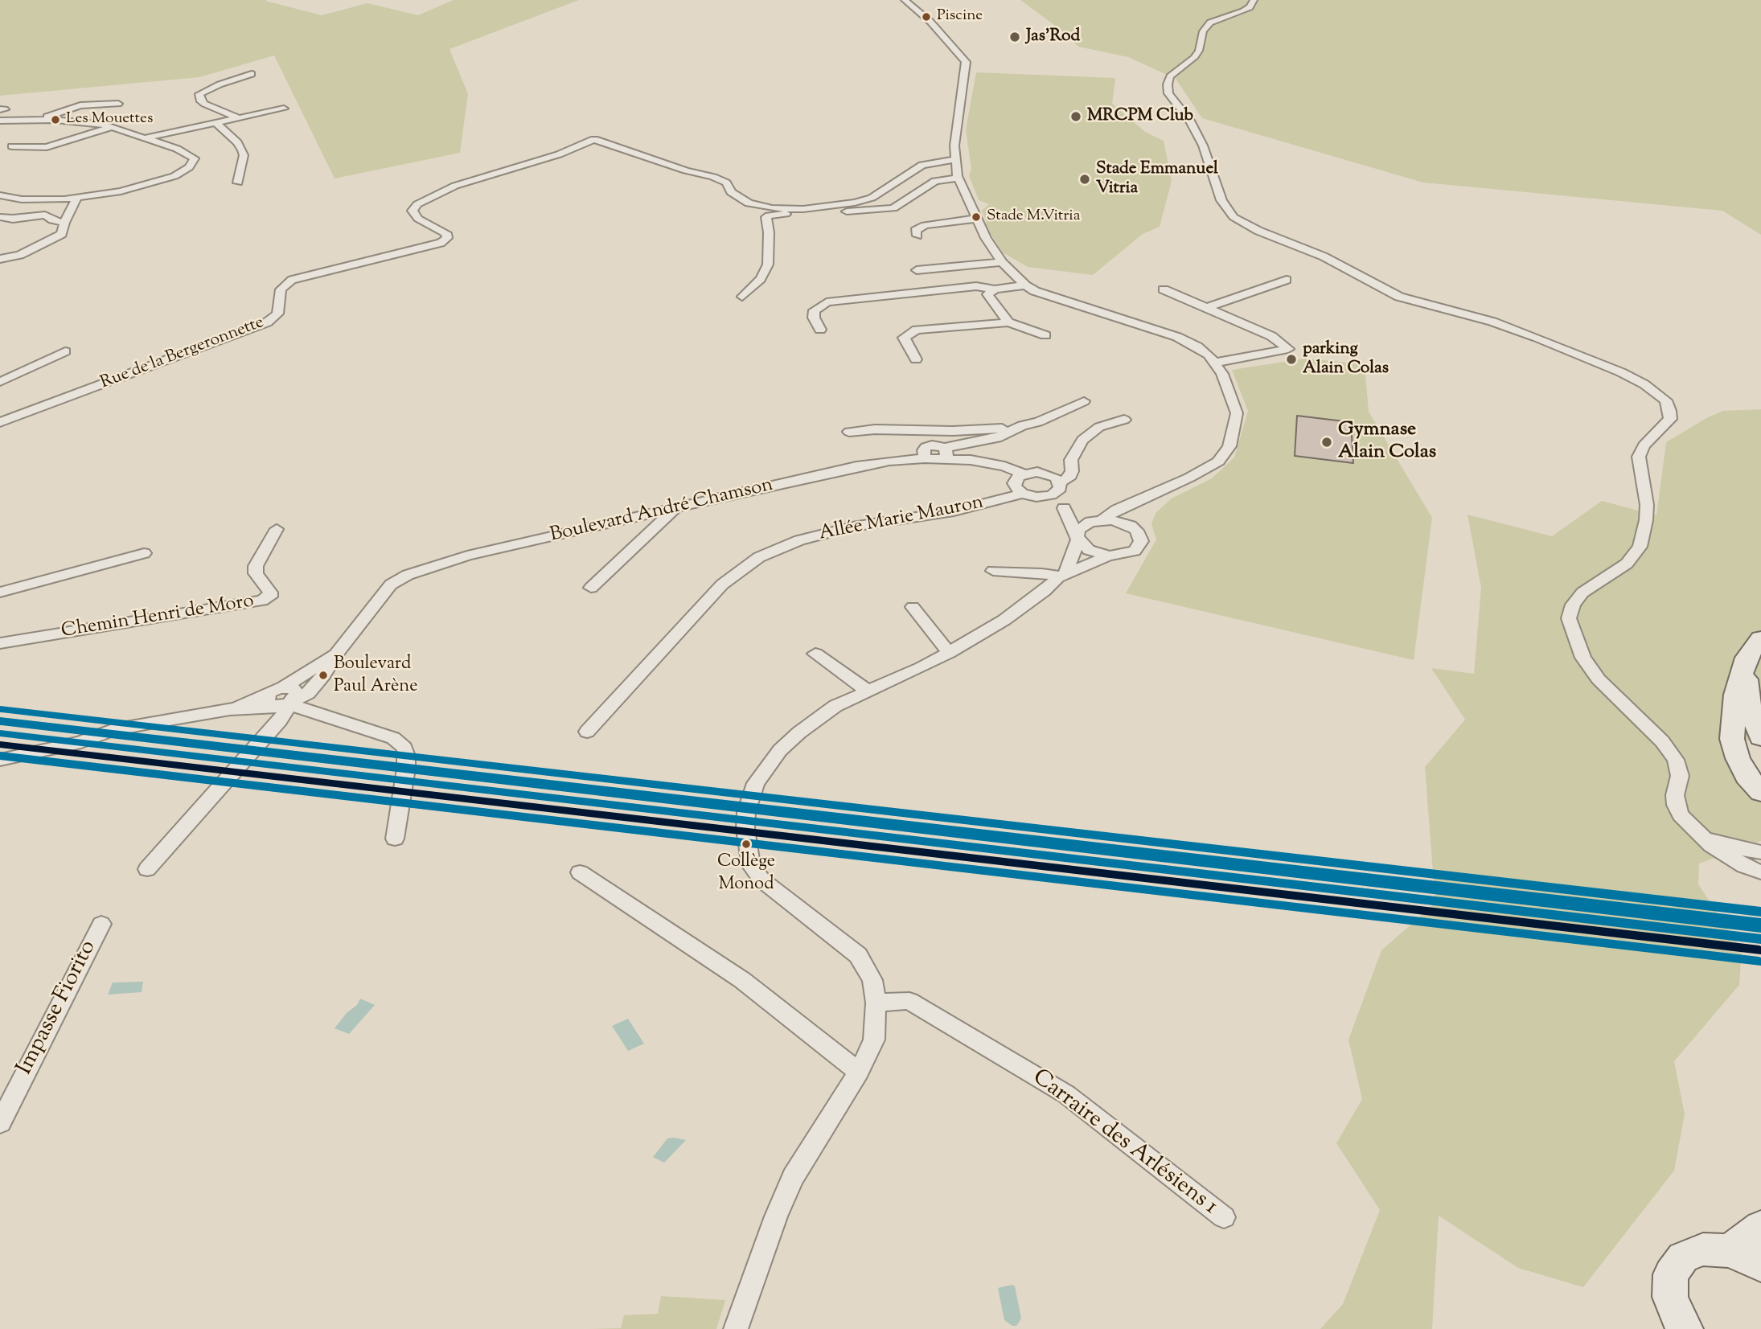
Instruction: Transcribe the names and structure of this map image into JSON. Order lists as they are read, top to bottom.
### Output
{
  "streets": {
    "street": [
      "Rue de la Bergeronnette",
      "Boulevard André Chamson",
      "Allée Marie Mauron",
      "Chemin Henri de Moro",
      "Impasse Fiorito",
      "Carraire des Arlésiens 1"
    ]
  },
  "places": [
    "Piscine",
    "Jas'Rod",
    "MRCPM Club",
    "Les Mouettes",
    "Stade Emmanuel Vitria",
    "Stade M.Vitria",
    "parking Alain Colas",
    "Gymnase Alain Colas",
    "Boulevard Paul Arène",
    "Collège Monod"
  ]
}
